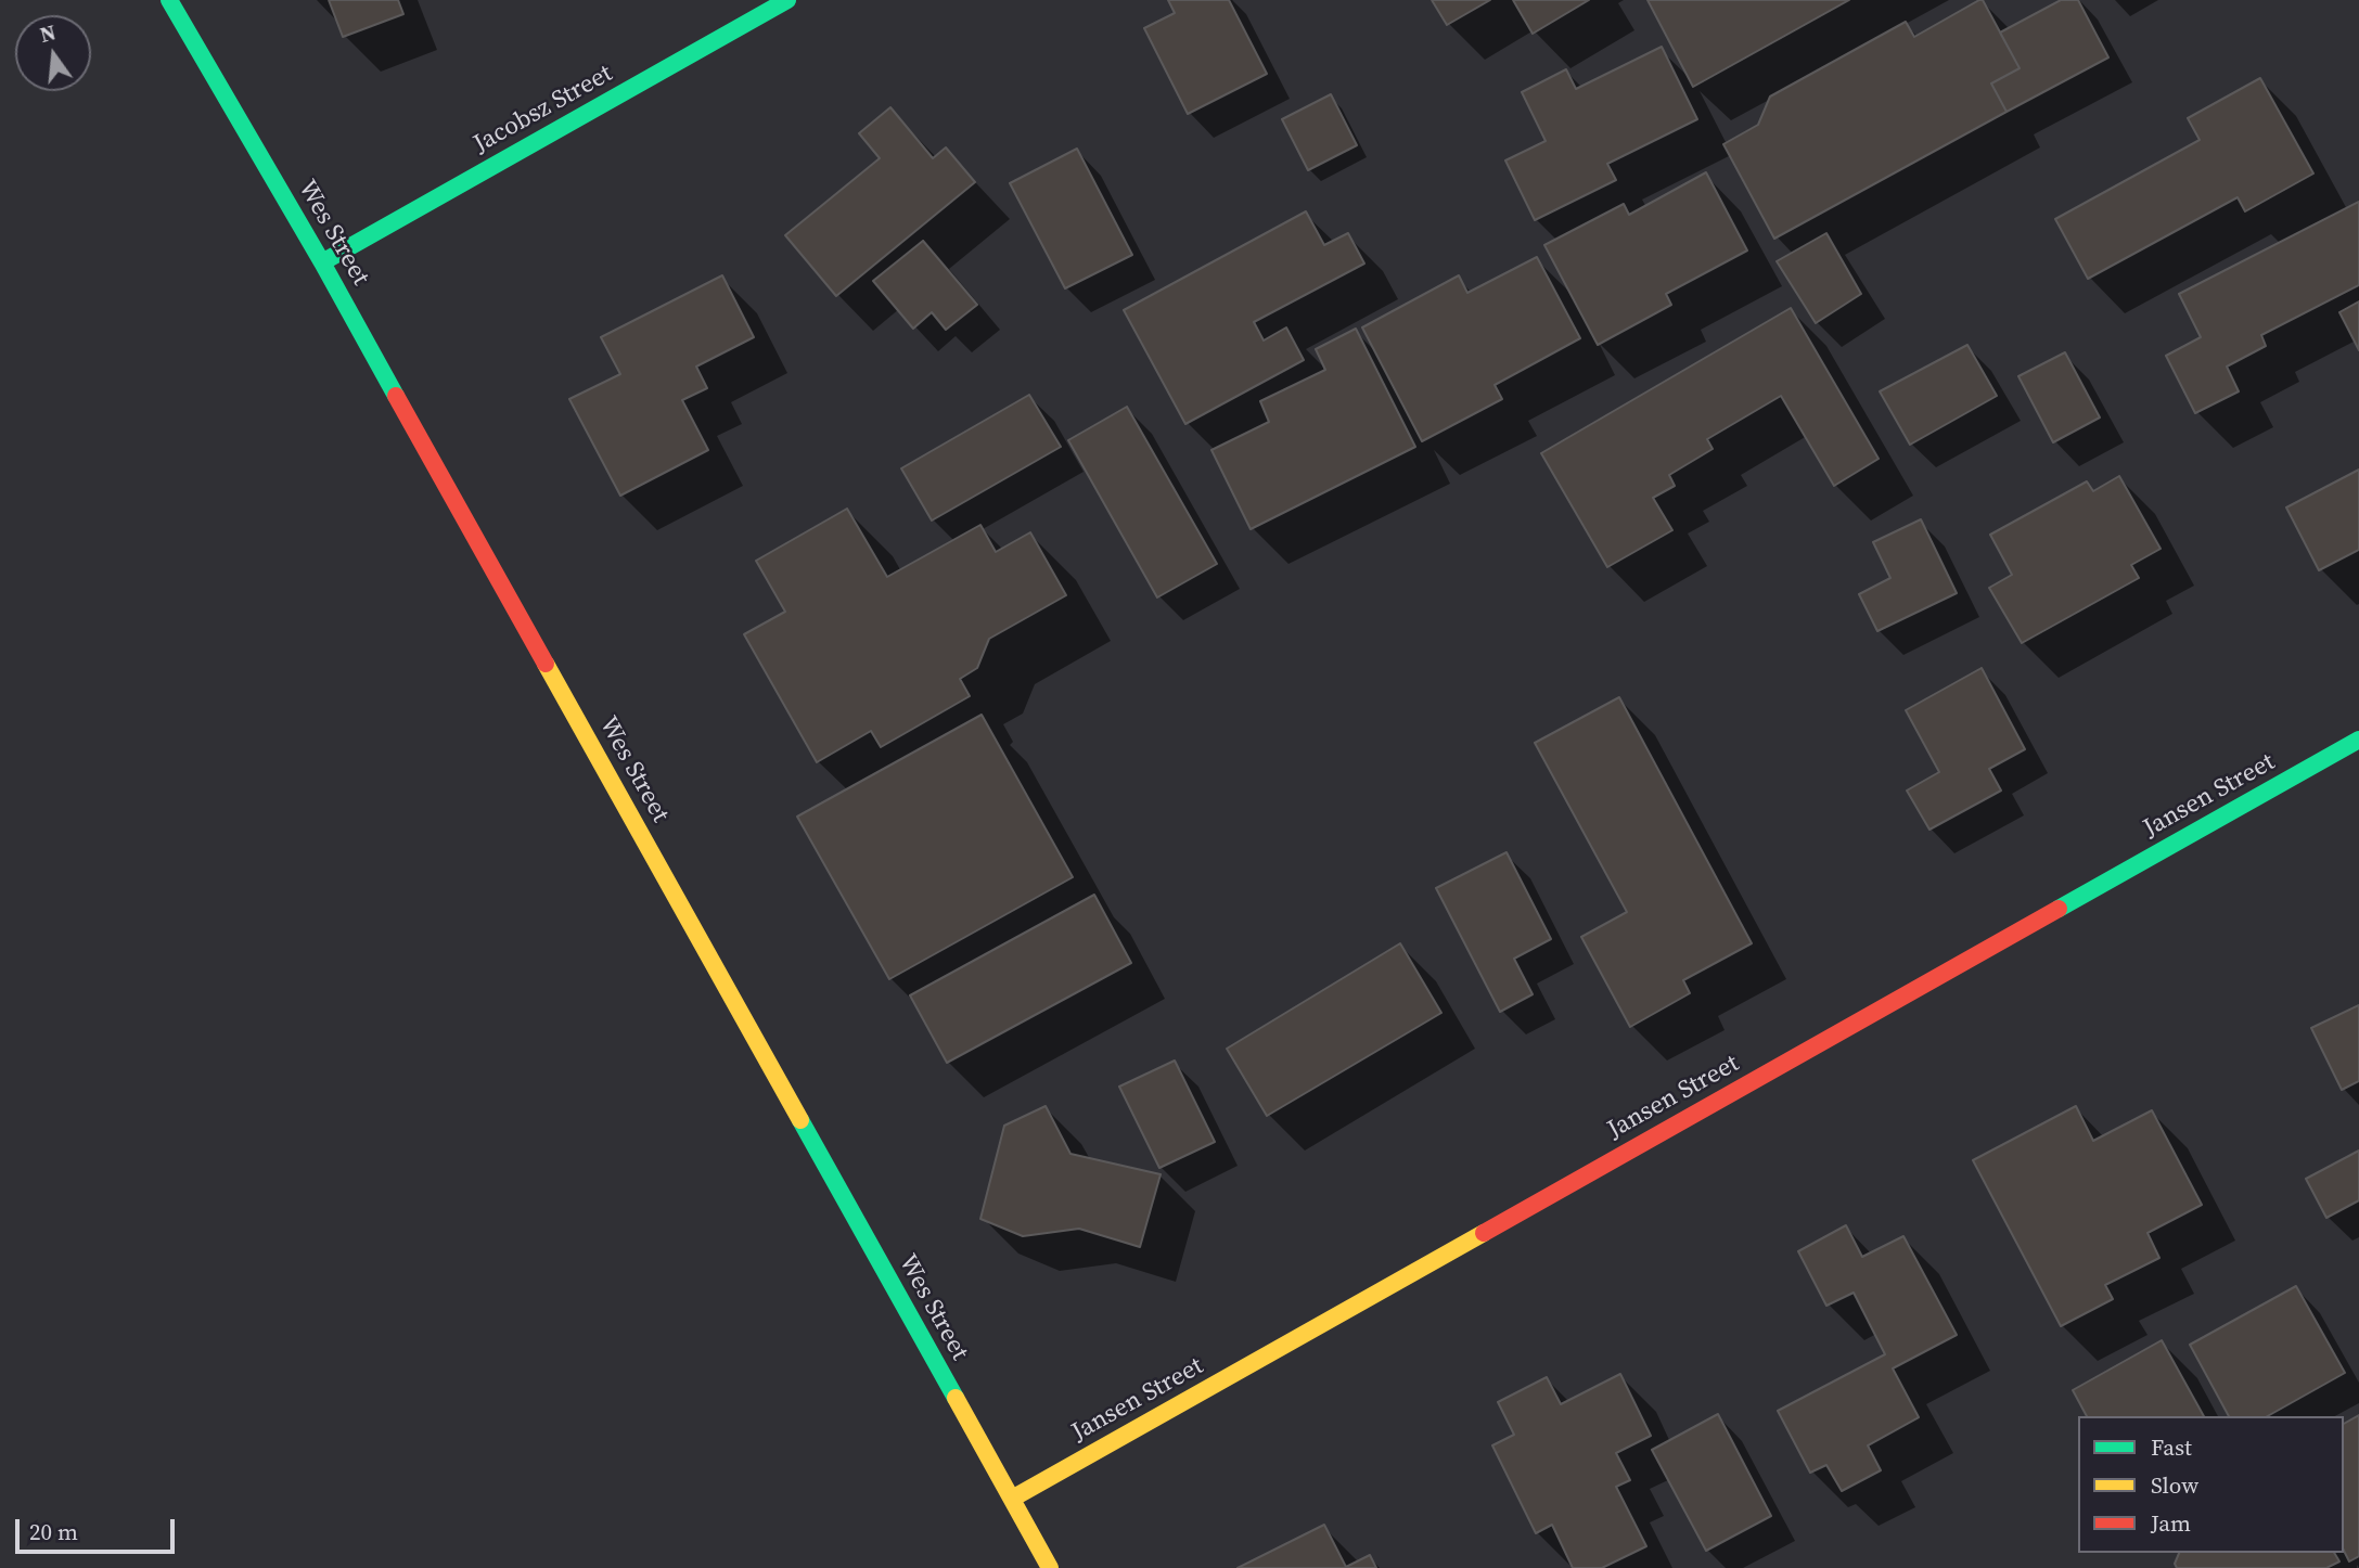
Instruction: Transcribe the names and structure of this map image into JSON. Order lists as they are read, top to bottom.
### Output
{
  "streets": {
    "street": ["Jacobsz Street", "Wes Street", "Jansen Street"]
  },
  "crossings": [
    ["Jacobsz Street", "Wes Street"],
    ["Wes Street", "Jansen Street"]
  ],
  "legend": ["Fast", "Slow", "Jam"],
  "scale_bar": "20 m",
  "north": "top"
}
